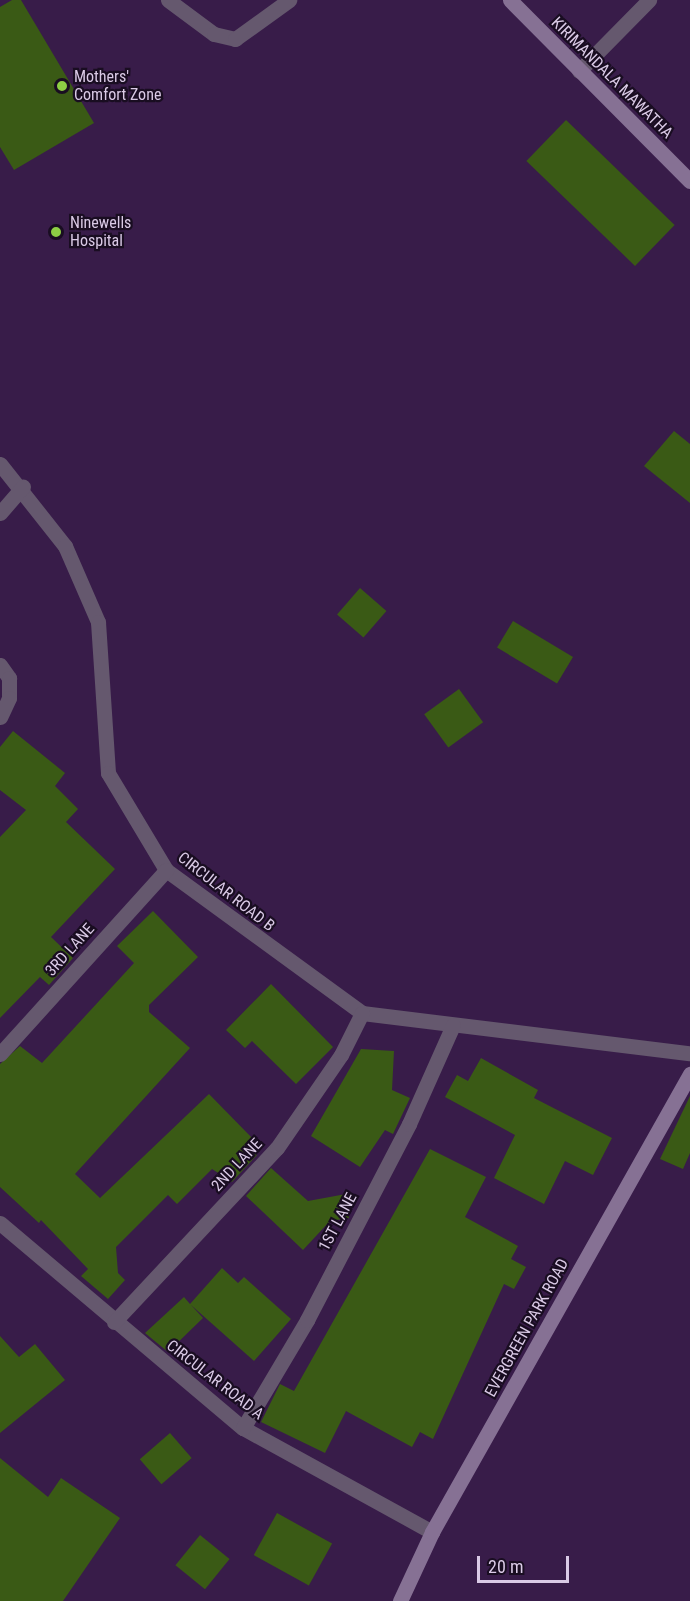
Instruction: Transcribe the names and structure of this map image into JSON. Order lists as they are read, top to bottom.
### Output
{
  "streets": {
    "street": [
      "KIRIMANDALA MAWATHA",
      "CIRCULAR ROAD B",
      "3RD LANE",
      "2ND LANE",
      "1ST LANE",
      "EVERGREEN PARK ROAD",
      "CIRCULAR ROAD A"
    ]
  },
  "crossings": [
    ["CIRCULAR ROAD B", "3RD LANE"],
    ["CIRCULAR ROAD B", "2ND LANE"],
    ["CIRCULAR ROAD B", "1ST LANE"],
    ["2ND LANE", "CIRCULAR ROAD A"],
    ["1ST LANE", "CIRCULAR ROAD A"],
    ["EVERGREEN PARK ROAD", "CIRCULAR ROAD A"]
  ],
  "places": ["Mothers' Comfort Zone", "Ninewells Hospital"],
  "scale_bar": "20 m"
}
